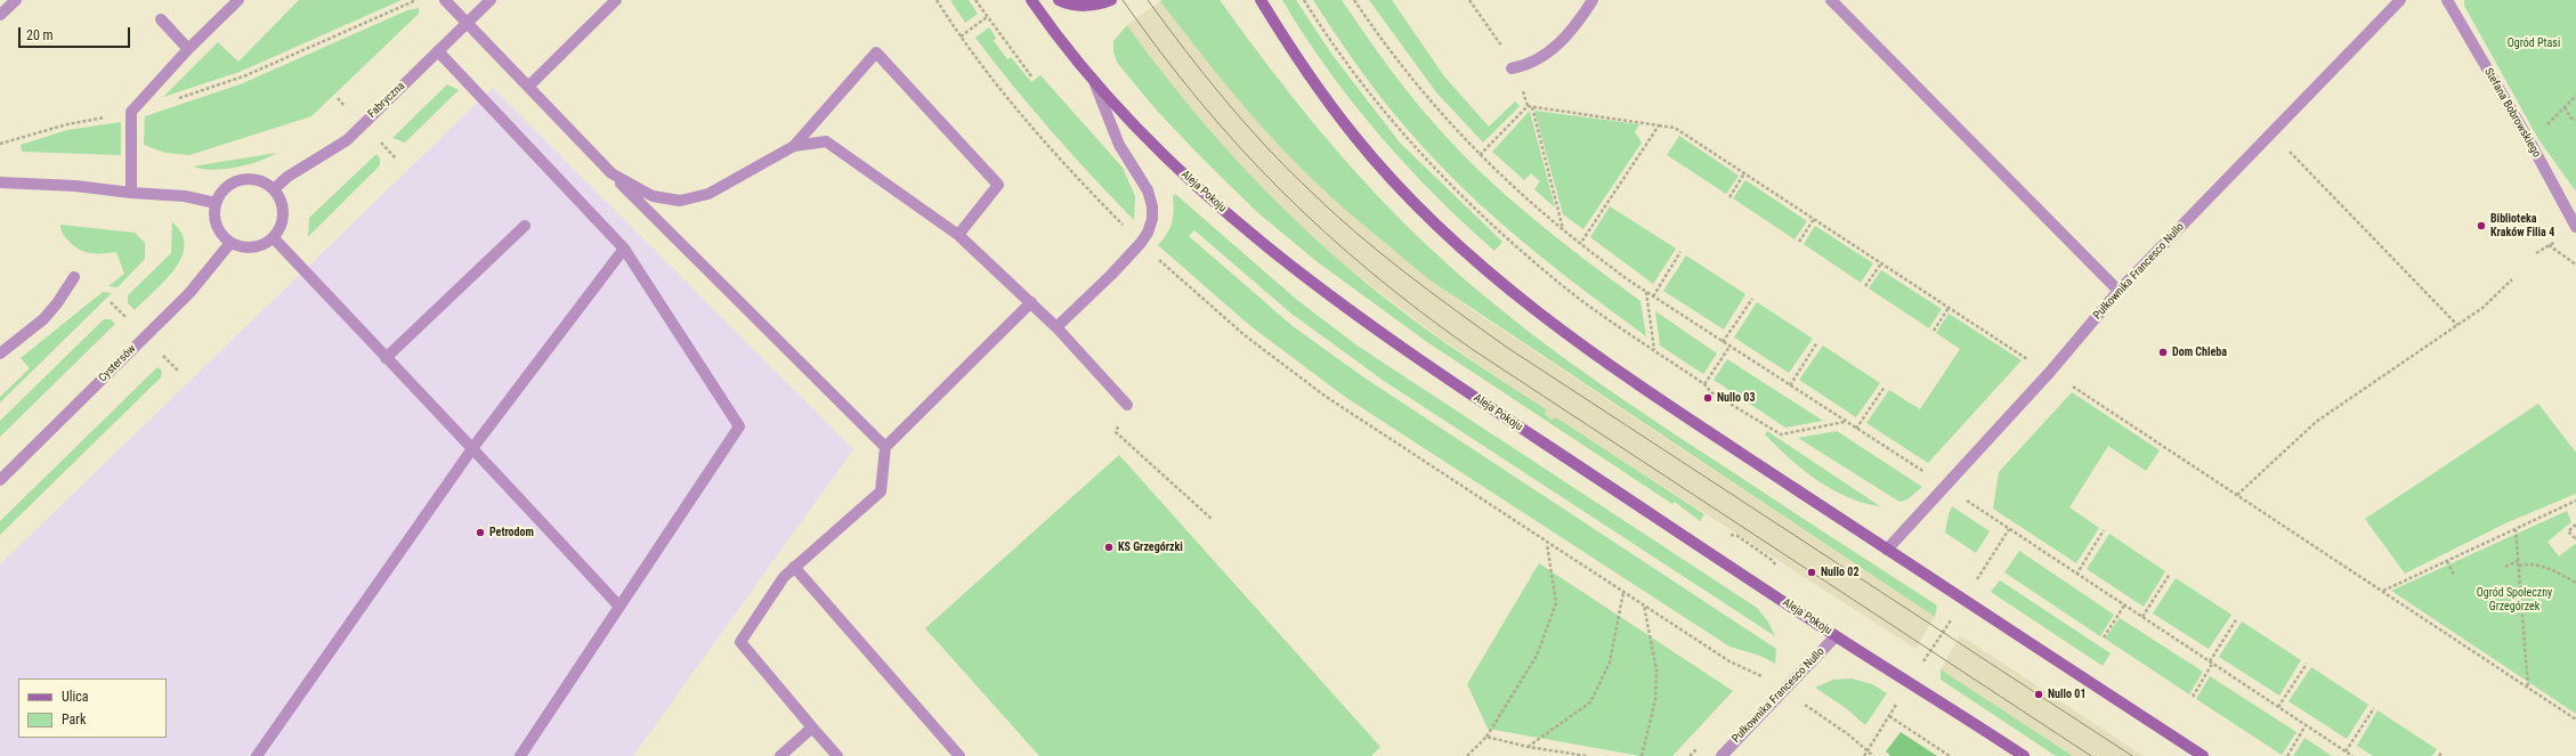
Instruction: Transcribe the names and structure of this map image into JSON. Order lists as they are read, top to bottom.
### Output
{
  "streets": {
    "main road": ["Aleja Pokoju"],
    "street": [
      "Fabryczna",
      "Stefana Bobrowskiego",
      "Pułkownika Francesco Nullo",
      "Cystersów"
    ]
  },
  "crossings": [
    ["Fabryczna", "Cystersów"],
    ["Aleja Pokoju", "Pułkownika Francesco Nullo"]
  ],
  "parks": ["Ogród Ptasi", "Ogród Społeczny Grzegórzek"],
  "places": [
    "Biblioteka Kraków Filia 4",
    "Dom Chleba",
    "Nullo 03",
    "Petrodom",
    "KS Grzegórzki",
    "Nullo 02",
    "Nullo 01"
  ],
  "legend": ["Ulica", "Park"],
  "scale_bar": "20 m"
}
